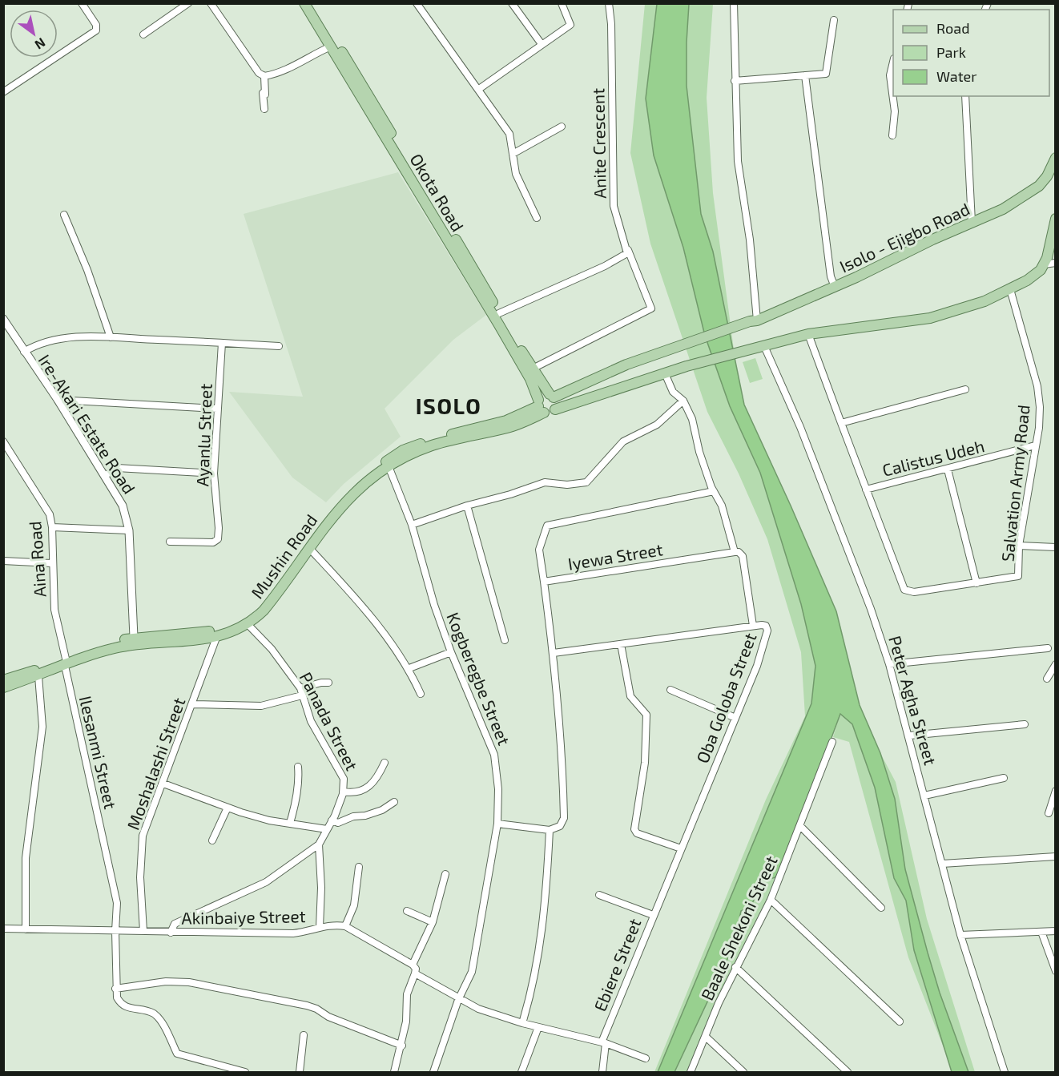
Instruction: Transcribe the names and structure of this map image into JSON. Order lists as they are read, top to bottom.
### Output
{
  "streets": {
    "main road": ["Okota Road", "Isolo - Ejigbo Road", "Mushin Road"],
    "street": [
      "Anite Crescent",
      "Ire-Akari Estate Road",
      "Ayanlu Street",
      "Calistus Udeh",
      "Salvation Army Road",
      "Iyewa Street",
      "Aina Road",
      "Kogberegbe Street",
      "Oba Goloba Street",
      "Peter Agha Street",
      "Panada Street",
      "Ilesanmi Street",
      "Moshalashi Street",
      "Akinbaiye Street",
      "Baale Shekoni Street",
      "Ebiere Street"
    ]
  },
  "crossings": [
    ["Okota Road", "Isolo - Ejigbo Road"],
    ["Okota Road", "Mushin Road"],
    ["Isolo - Ejigbo Road", "Mushin Road"],
    ["Ire-Akari Estate Road", "Mushin Road"],
    ["Calistus Udeh", "Salvation Army Road"],
    ["Mushin Road", "Aina Road"],
    ["Mushin Road", "Kogberegbe Street"],
    ["Mushin Road", "Panada Street"],
    ["Mushin Road", "Ilesanmi Street"],
    ["Mushin Road", "Moshalashi Street"],
    ["Aina Road", "Ilesanmi Street"],
    ["Oba Goloba Street", "Ebiere Street"],
    ["Ilesanmi Street", "Akinbaiye Street"],
    ["Moshalashi Street", "Akinbaiye Street"]
  ],
  "districts": ["ISOLO"],
  "legend": ["Road", "Park", "Water"],
  "north": "bottom right"
}
